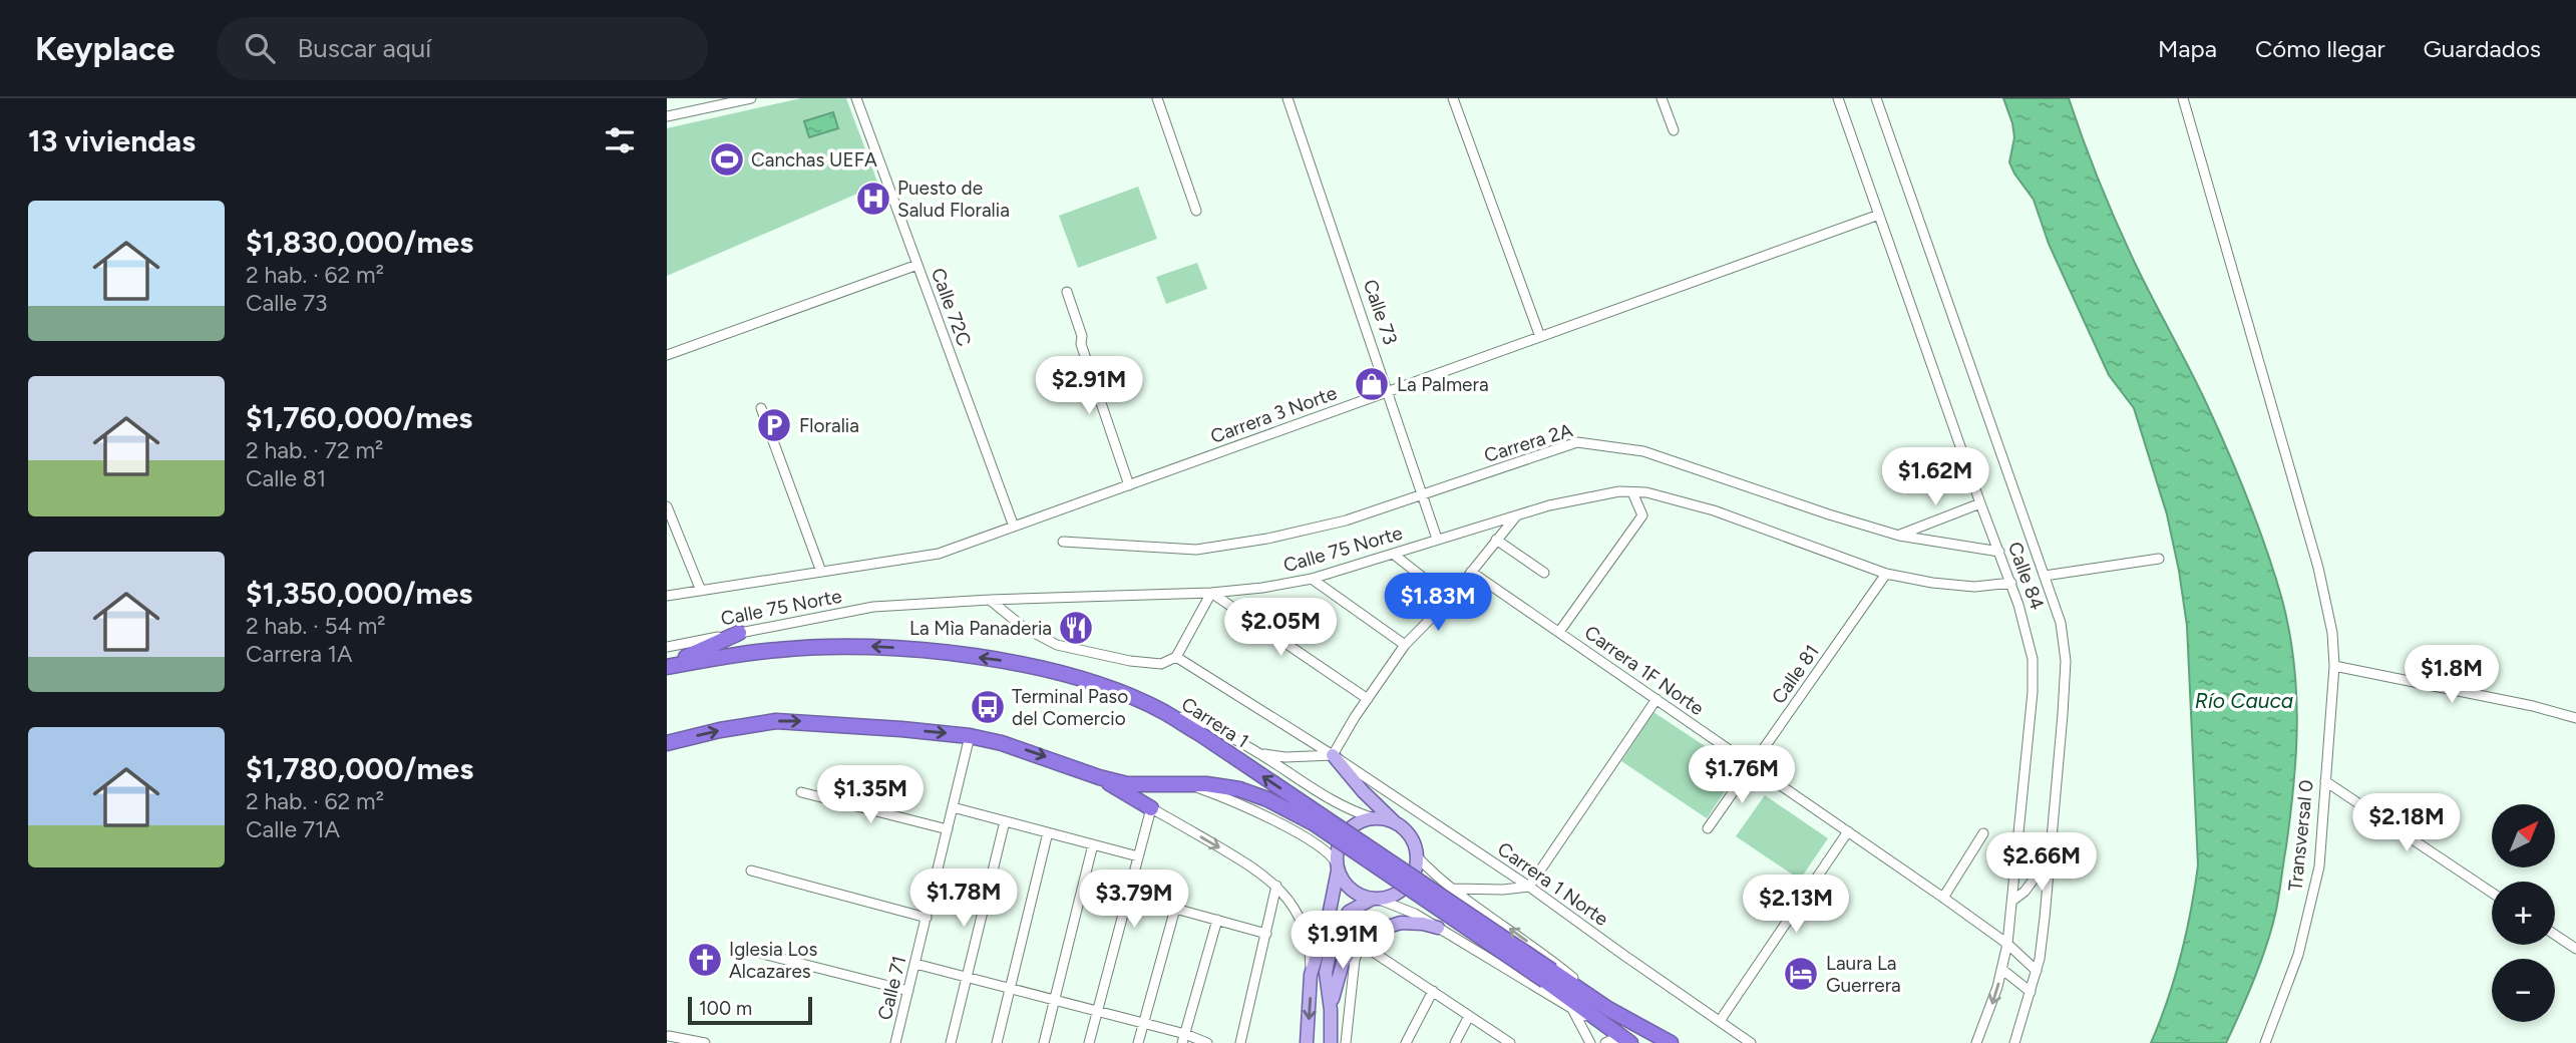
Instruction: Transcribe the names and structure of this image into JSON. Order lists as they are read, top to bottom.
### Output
{
  "streets": {
    "highway": ["Carrera 1"],
    "street": [
      "Calle 72C",
      "Calle 73",
      "Carrera 3 Norte",
      "Carrera 2A",
      "Calle 75 Norte",
      "Calle 84",
      "Carrera 1F Norte",
      "Calle 81",
      "Transversal 0",
      "Carrera 1 Norte",
      "Calle 71"
    ]
  },
  "crossings": [
    ["Calle 72C", "Carrera 3 Norte"],
    ["Calle 73", "Carrera 3 Norte"],
    ["Calle 73", "Carrera 2A"],
    ["Calle 73", "Calle 75 Norte"],
    ["Carrera 3 Norte", "Calle 84"],
    ["Carrera 2A", "Calle 84"],
    ["Calle 75 Norte", "Calle 84"],
    ["Calle 75 Norte", "Calle 81"],
    ["Calle 84", "Carrera 1F Norte"],
    ["Carrera 1F Norte", "Calle 81"],
    ["Carrera 1", "Calle 71"]
  ],
  "water": ["Río Cauca"],
  "places": {
    "sports": ["Canchas UEFA"],
    "hospital": ["Puesto de Salud Floralia"],
    "shop": ["La Palmera"],
    "parking": ["Floralia"],
    "restaurant": ["La Mìa Panaderia"],
    "bus stop": ["Terminal Paso del Comercio"],
    "church": ["Iglesia Los Alcazares"],
    "hotel": ["Laura La Guerrera"]
  },
  "scale_bar": "100 m",
  "north": "top right",
  "page": {
    "header": "Keyplace",
    "search": "Buscar aquí",
    "nav": ["Mapa", "Cómo llegar", "Guardados"],
    "heading": "13 viviendas",
    "list": [
      {
        "name": "$1,830,000/mes",
        "note": "2 hab. · 62 m² · Calle 73"
      },
      {
        "name": "$1,760,000/mes",
        "note": "2 hab. · 72 m² · Calle 81"
      },
      {
        "name": "$1,350,000/mes",
        "note": "2 hab. · 54 m² · Carrera 1A"
      },
      {
        "name": "$1,780,000/mes",
        "note": "2 hab. · 62 m² · Calle 71A"
      }
    ],
    "price": [
      "$2.91M",
      "$1.62M",
      "$1.83M",
      "$2.05M",
      "$1.8M",
      "$1.76M",
      "$1.35M",
      "$2.18M",
      "$2.66M",
      "$1.78M",
      "$3.79M",
      "$2.13M",
      "$1.91M"
    ],
    "map_buttons": ["+", "−"],
    "scale": "100 m"
  }
}
